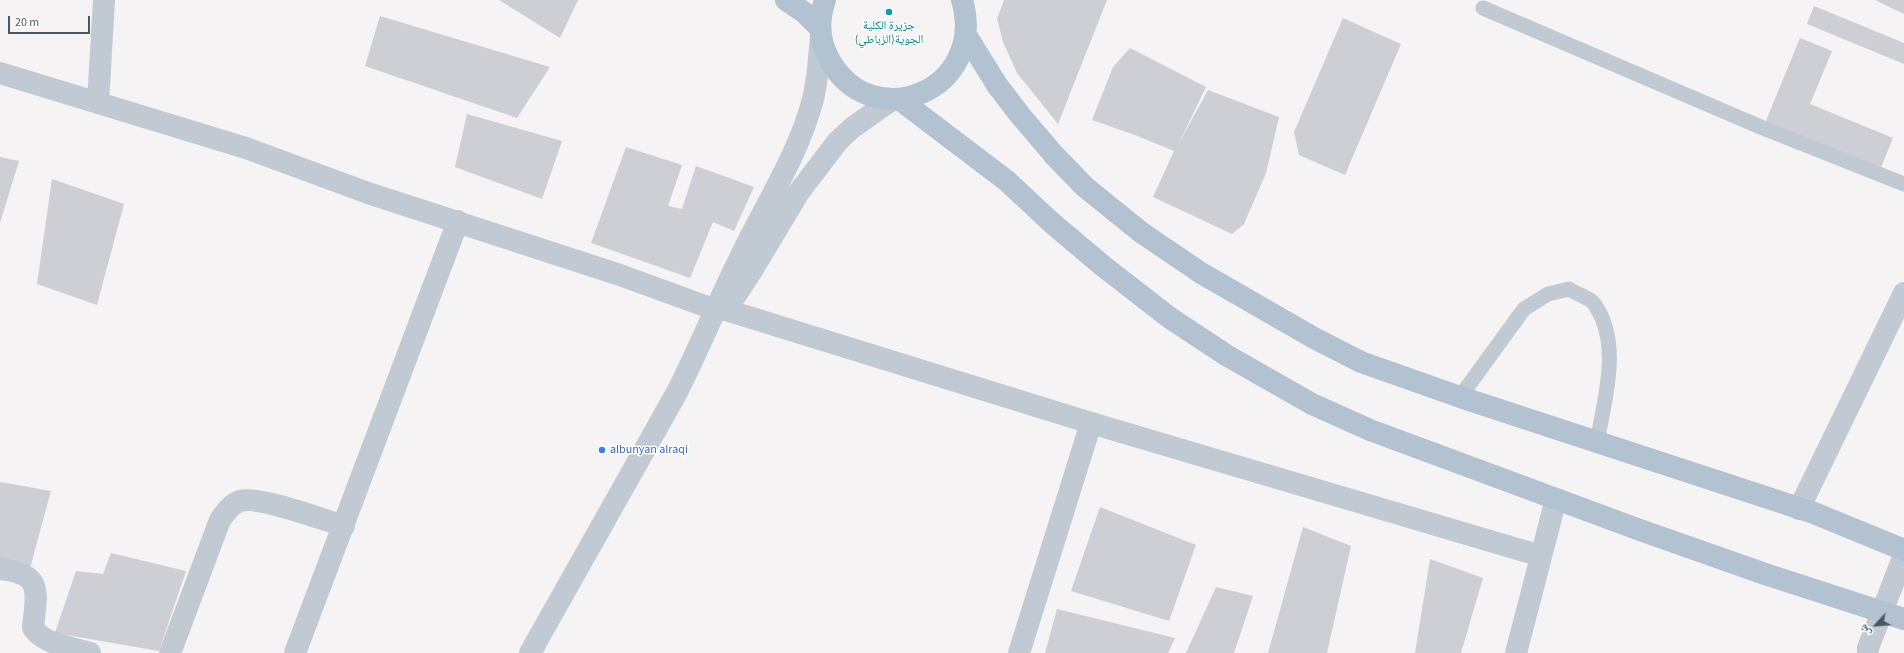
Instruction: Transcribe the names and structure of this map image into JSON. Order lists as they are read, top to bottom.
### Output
{
  "places": ["جزيرة الكلية الجوية(الزباطي)", "albunyan alraqi"],
  "scale_bar": "20 m",
  "north": "bottom left"
}
